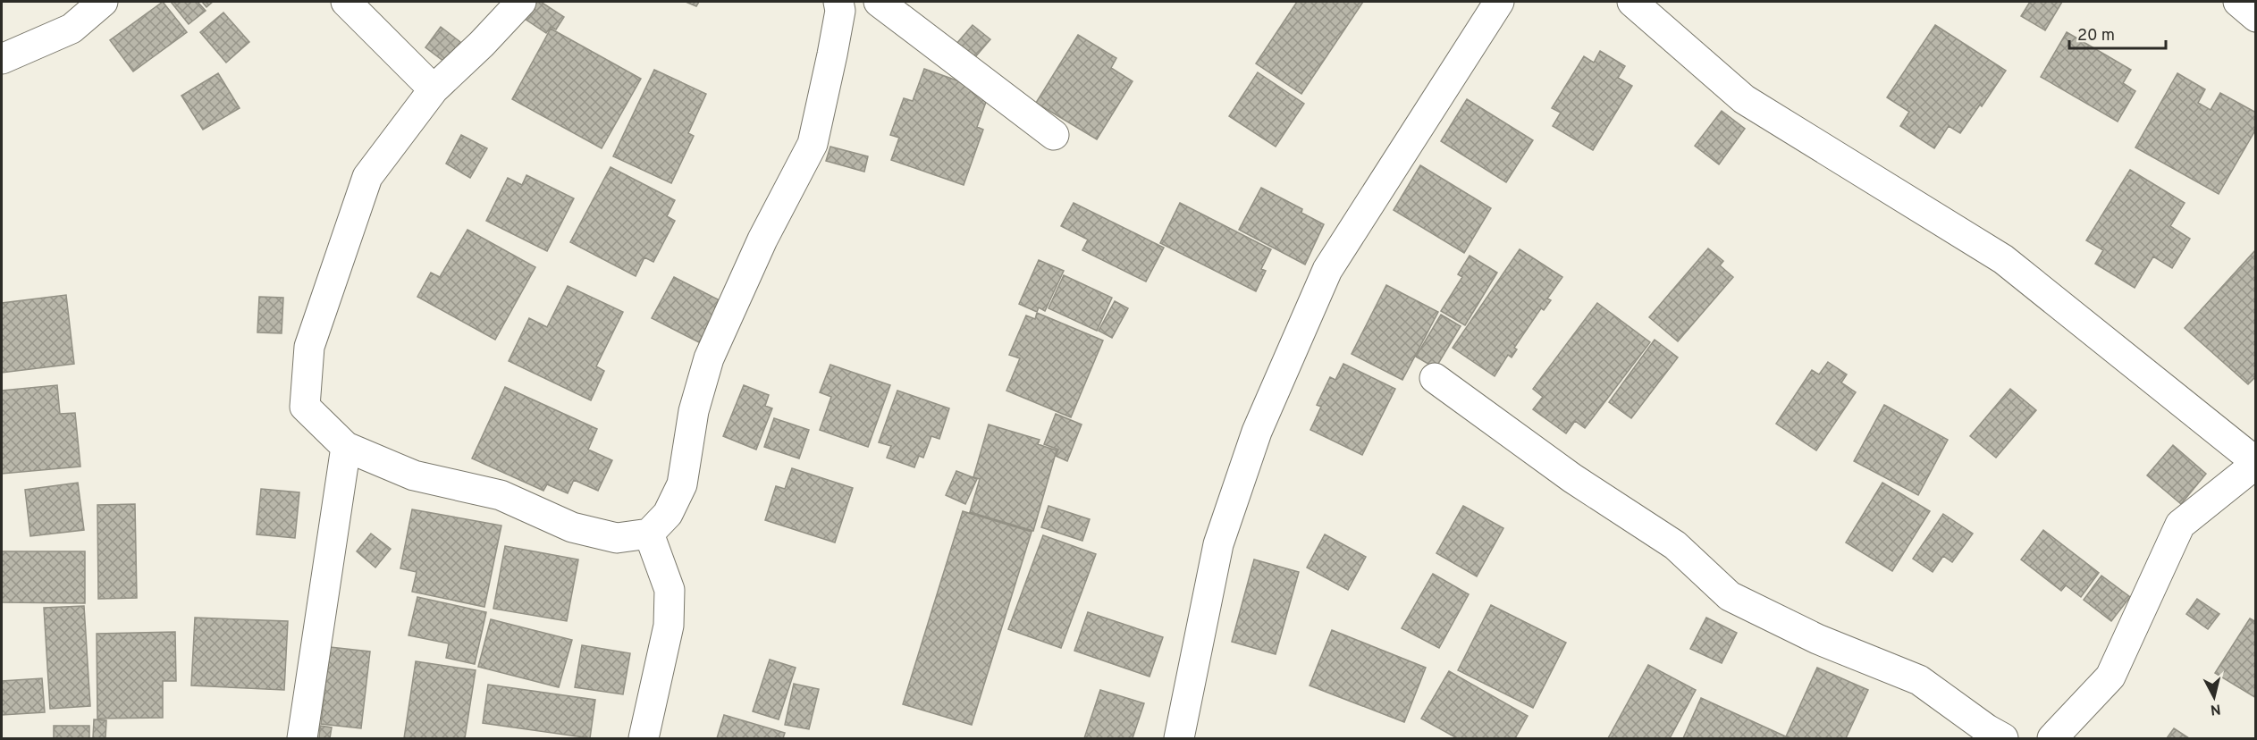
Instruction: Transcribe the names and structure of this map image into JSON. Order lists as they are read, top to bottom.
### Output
{
  "scale_bar": "20 m",
  "north": "bottom"
}
